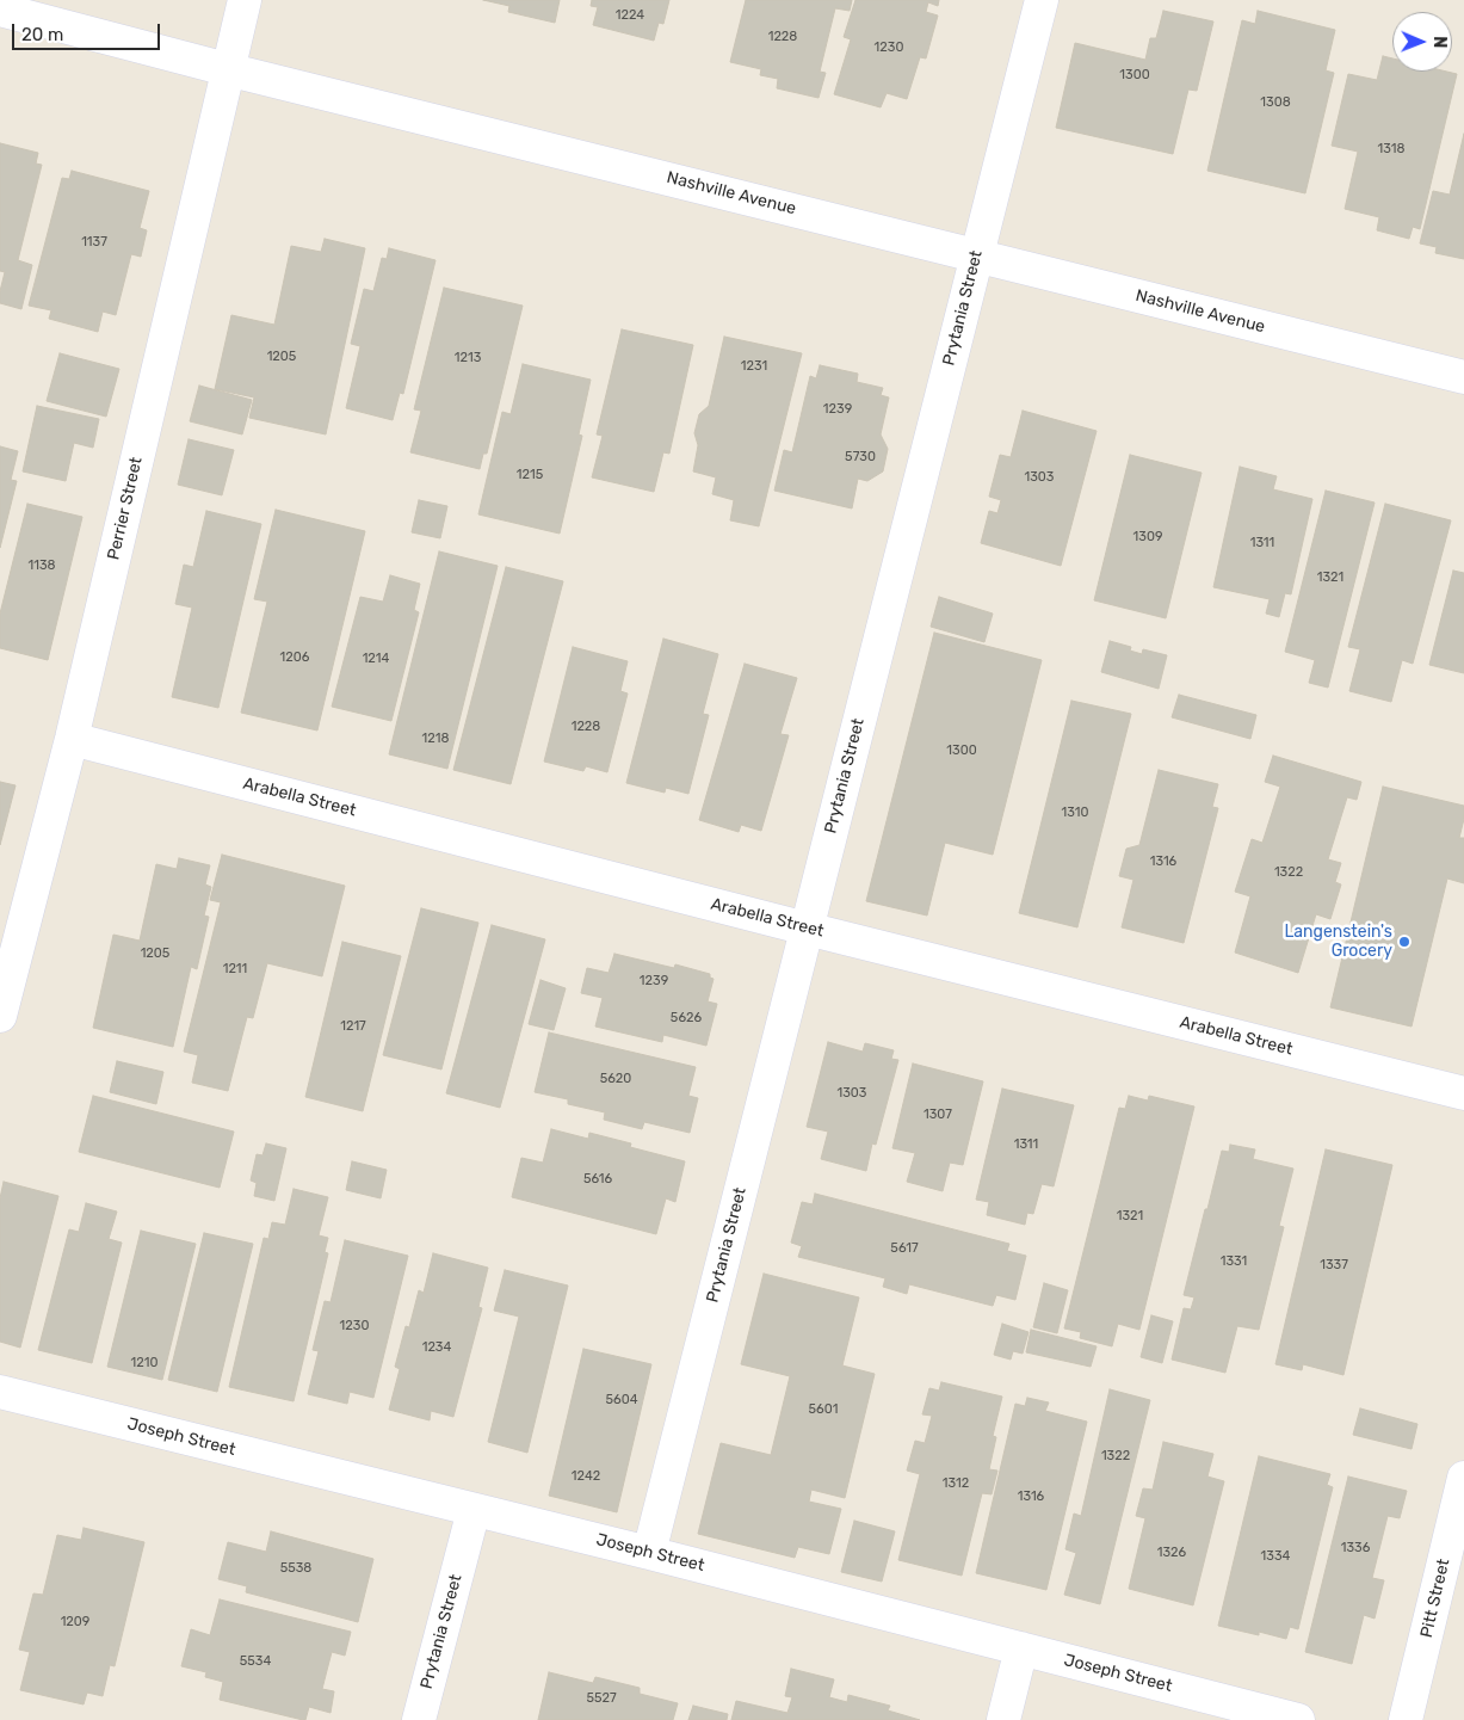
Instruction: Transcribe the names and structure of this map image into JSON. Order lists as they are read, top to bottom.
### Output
{
  "streets": {
    "street": [
      "Nashville Avenue",
      "Prytania Street",
      "Perrier Street",
      "Arabella Street",
      "Joseph Street",
      "Pitt Street"
    ]
  },
  "crossings": [
    ["Nashville Avenue", "Prytania Street"],
    ["Nashville Avenue", "Perrier Street"],
    ["Prytania Street", "Arabella Street"],
    ["Prytania Street", "Joseph Street"],
    ["Perrier Street", "Arabella Street"]
  ],
  "places": ["Langenstein's Grocery"],
  "house_numbers": [
    "1224",
    "1228",
    "1230",
    "1300",
    "1308",
    "1318",
    "1137",
    "1205",
    "1213",
    "1231",
    "1239",
    "5730",
    "1215",
    "1303",
    "1309",
    "1311",
    "1138",
    "1321",
    "1206",
    "1214",
    "1228",
    "1218",
    "1300",
    "1310",
    "1316",
    "1322",
    "1205",
    "1211",
    "1239",
    "5626",
    "1217",
    "5620",
    "1303",
    "1307",
    "1311",
    "5616",
    "1321",
    "5617",
    "1331",
    "1337",
    "1230",
    "1234",
    "1210",
    "5604",
    "5601",
    "1322",
    "1242",
    "1312",
    "1316",
    "1336",
    "1326",
    "1334",
    "5538",
    "1209",
    "5534",
    "5527"
  ],
  "scale_bar": "20 m",
  "north": "right"
}
